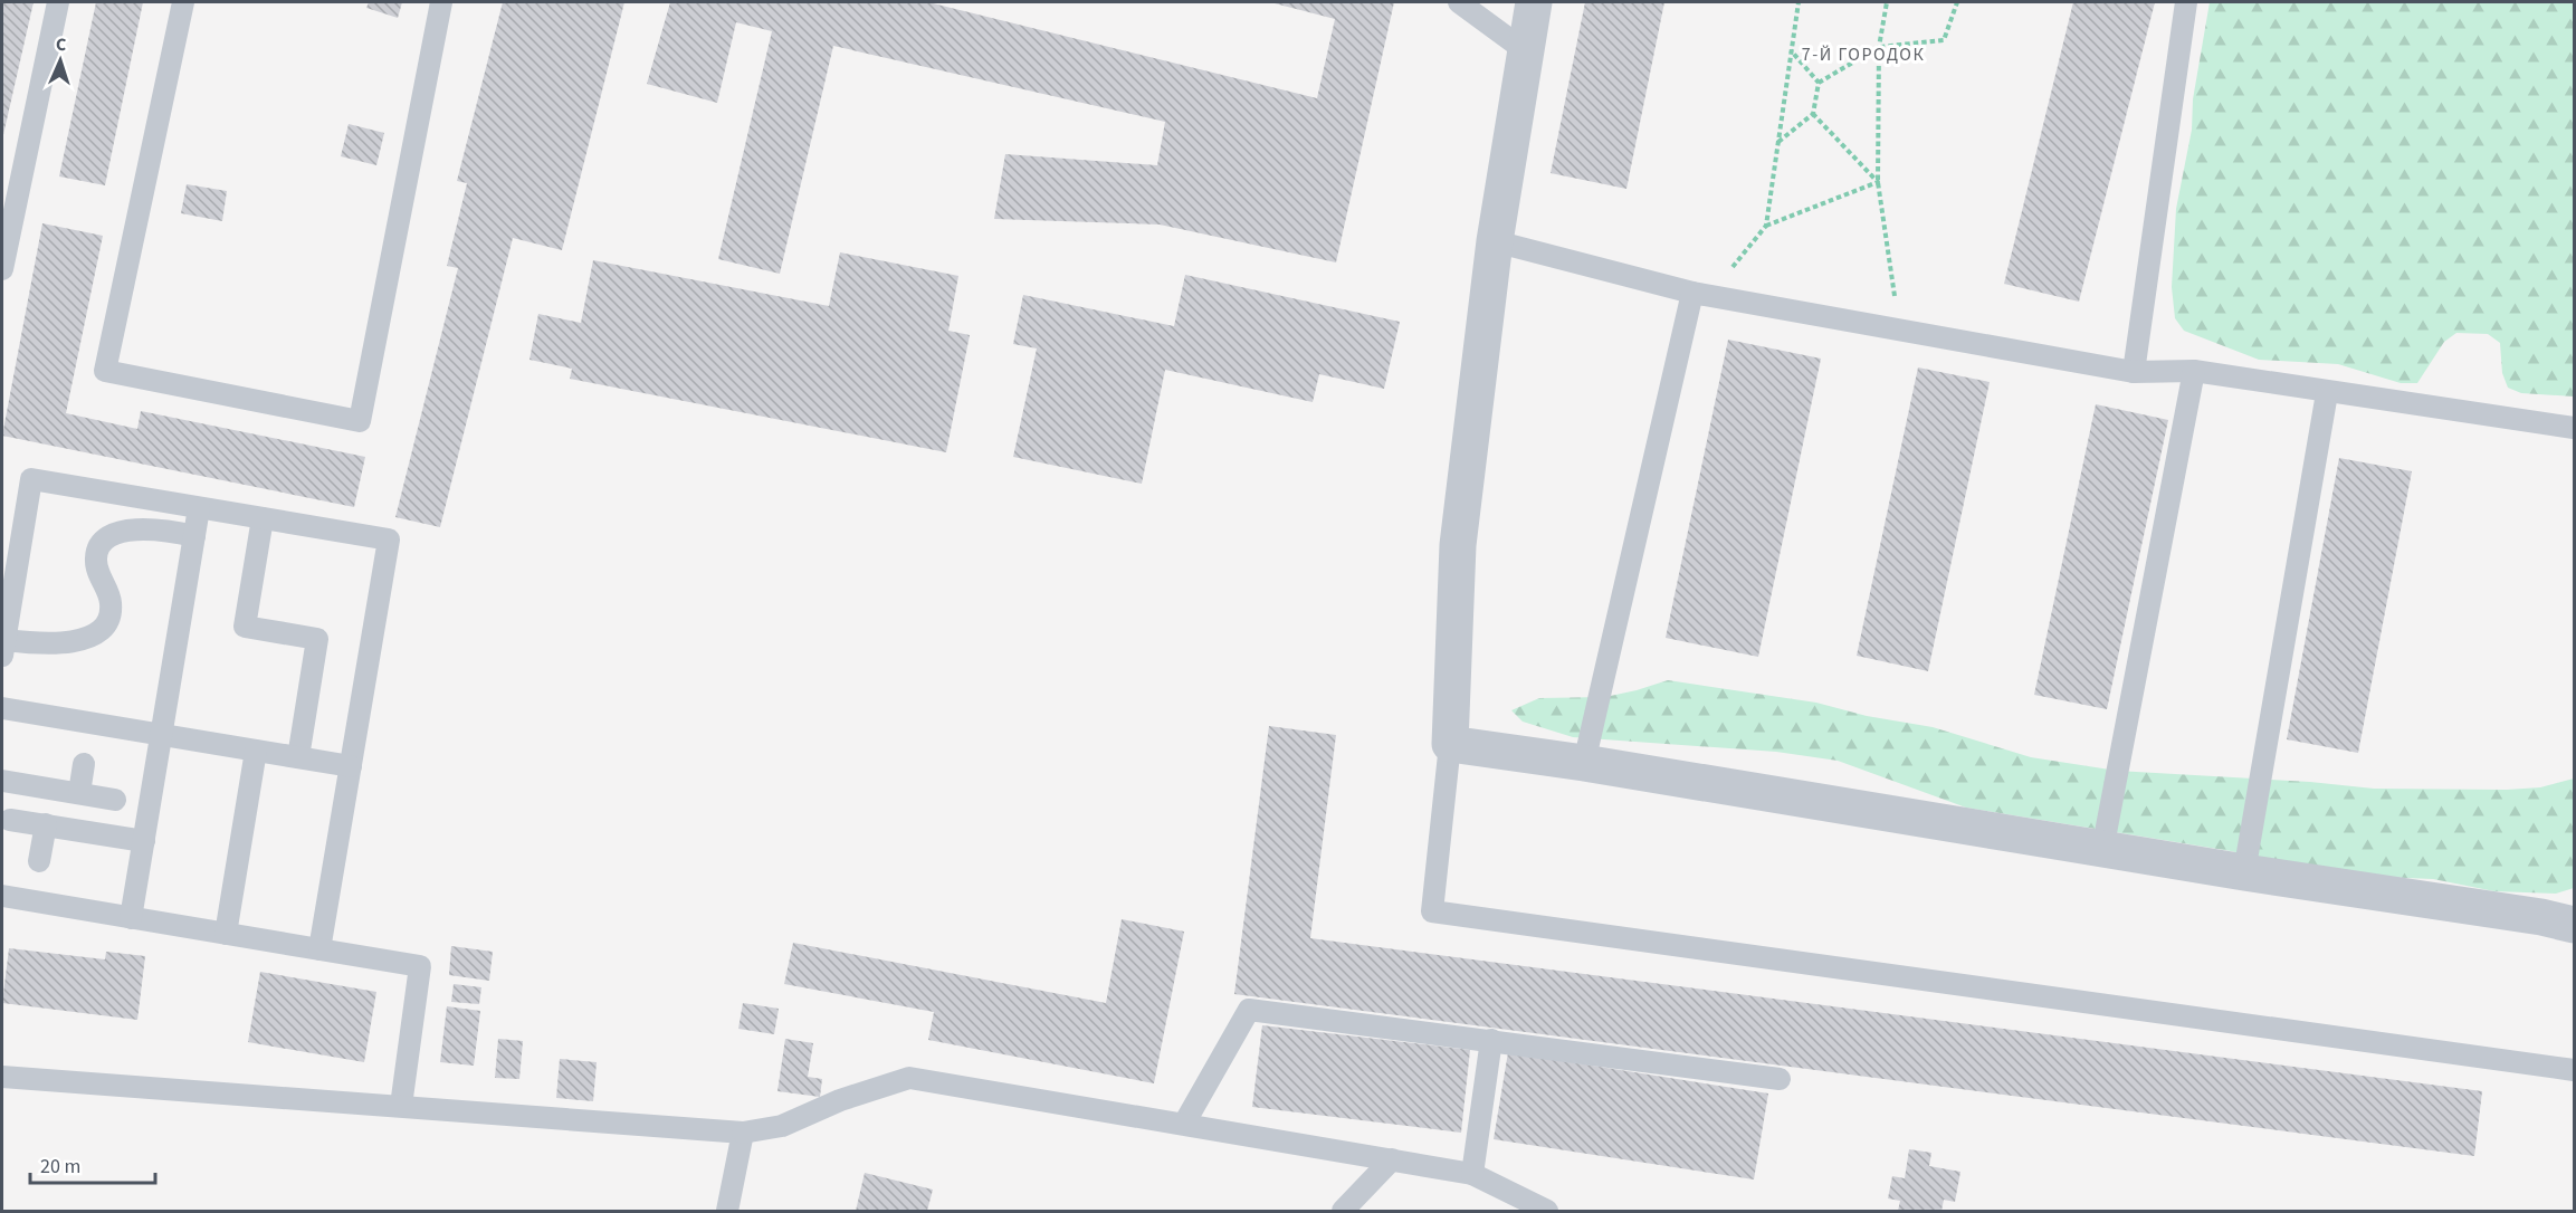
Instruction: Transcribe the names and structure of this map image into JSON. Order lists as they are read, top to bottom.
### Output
{
  "districts": ["7-Й ГОРОДОК"],
  "scale_bar": "20 m",
  "north": "top"
}
